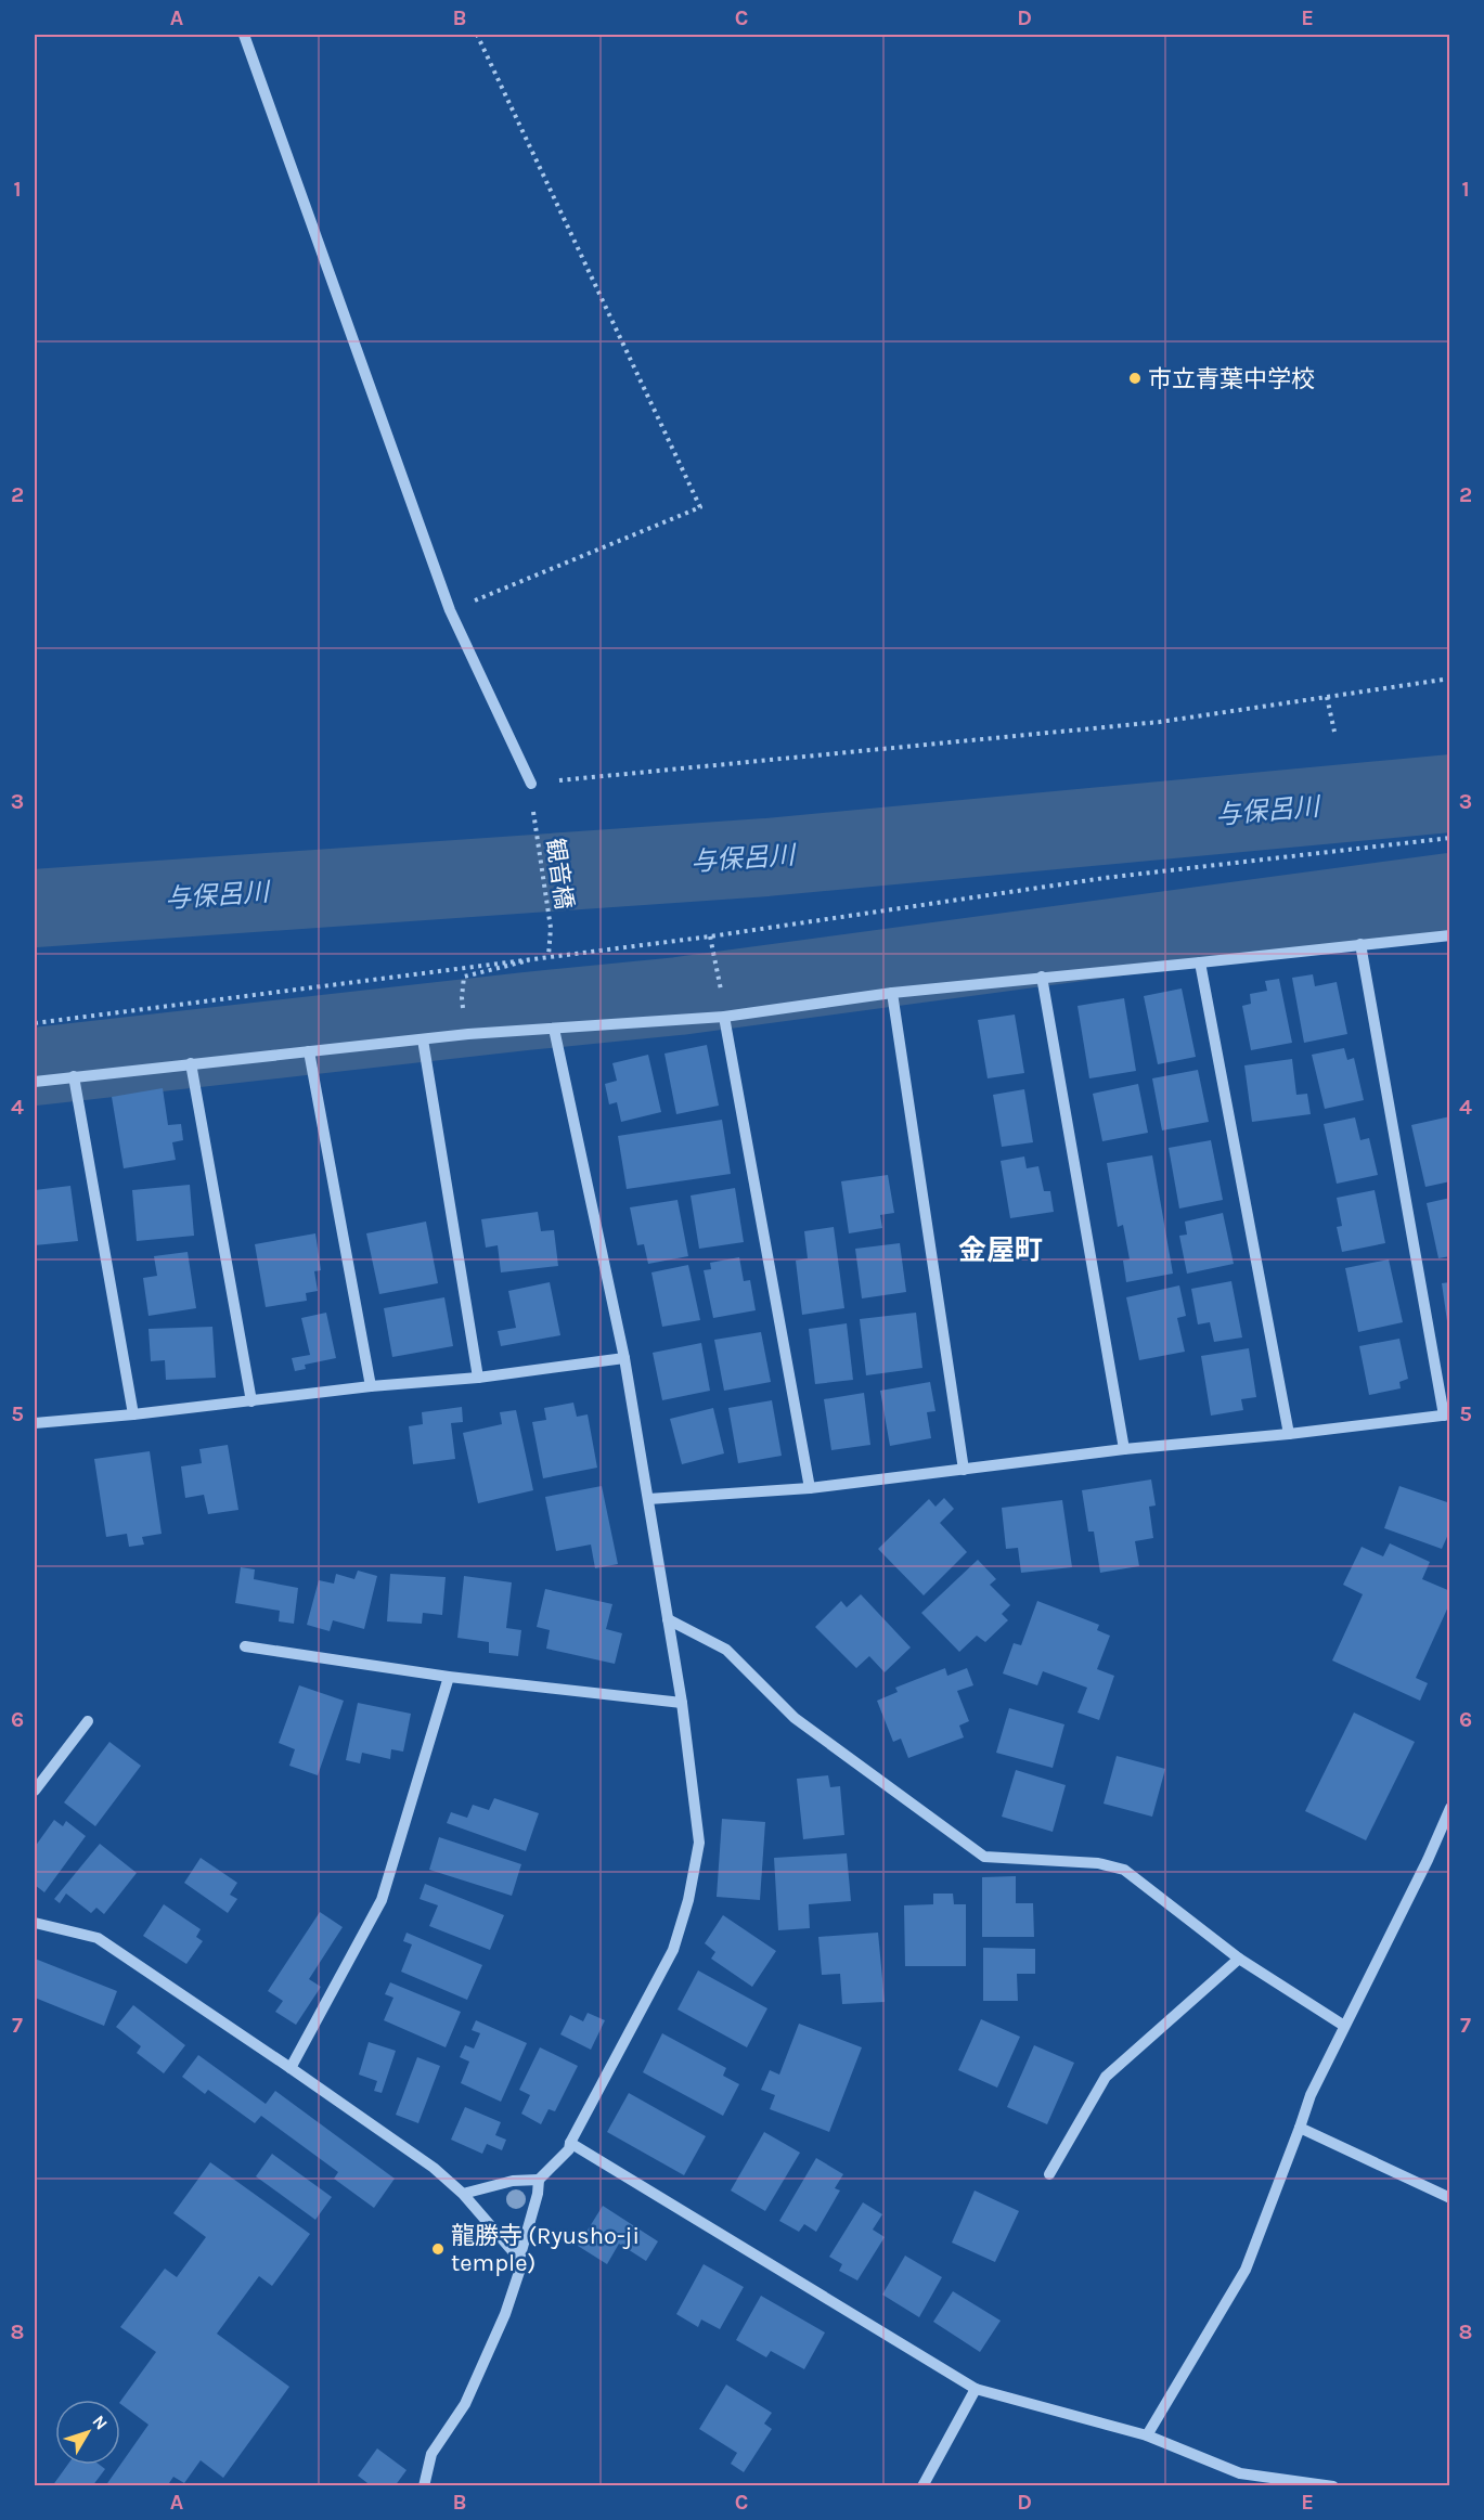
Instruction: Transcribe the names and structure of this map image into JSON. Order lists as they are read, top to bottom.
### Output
{
  "streets": {
    "path": ["観音橋"]
  },
  "districts": ["金屋町"],
  "water": ["与保呂川"],
  "places": ["市立青葉中学校", "龍勝寺 (Ryusho-ji temple)"],
  "north": "top right",
  "grid": {
    "columns": [
      "A",
      "B",
      "C",
      "D",
      "E"
    ],
    "rows": [
      "1",
      "2",
      "3",
      "4",
      "5",
      "6",
      "7",
      "8"
    ]
  }
}
